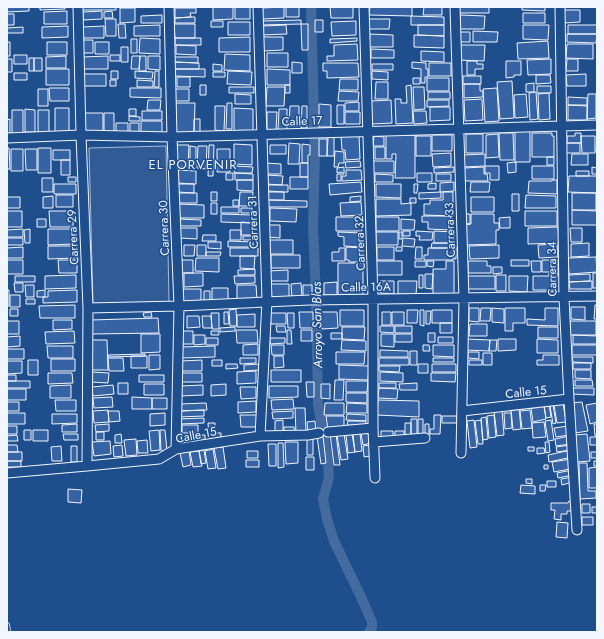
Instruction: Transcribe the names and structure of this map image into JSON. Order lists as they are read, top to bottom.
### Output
{
  "streets": {
    "street": [
      "Calle 17",
      "Carrera 31",
      "Carrera 30",
      "Carrera 33",
      "Carrera 29",
      "Carrera 32",
      "Carrera 34",
      "Calle 16A",
      "Calle 15"
    ]
  },
  "crossings": [
    ["Calle 17", "Carrera 31"],
    ["Calle 17", "Carrera 30"],
    ["Calle 17", "Carrera 33"],
    ["Calle 17", "Carrera 29"],
    ["Calle 17", "Carrera 32"],
    ["Calle 17", "Carrera 34"],
    ["Carrera 31", "Calle 16A"],
    ["Carrera 31", "Calle 15"],
    ["Carrera 30", "Calle 16A"],
    ["Carrera 30", "Calle 15"],
    ["Carrera 33", "Calle 16A"],
    ["Carrera 33", "Calle 15"],
    ["Carrera 29", "Calle 16A"],
    ["Carrera 29", "Calle 15"],
    ["Carrera 32", "Calle 16A"],
    ["Carrera 32", "Calle 15"],
    ["Carrera 34", "Calle 16A"],
    ["Carrera 34", "Calle 15"]
  ],
  "districts": ["EL PORVENIR"],
  "water": ["Arroyo San Blas"]
}
